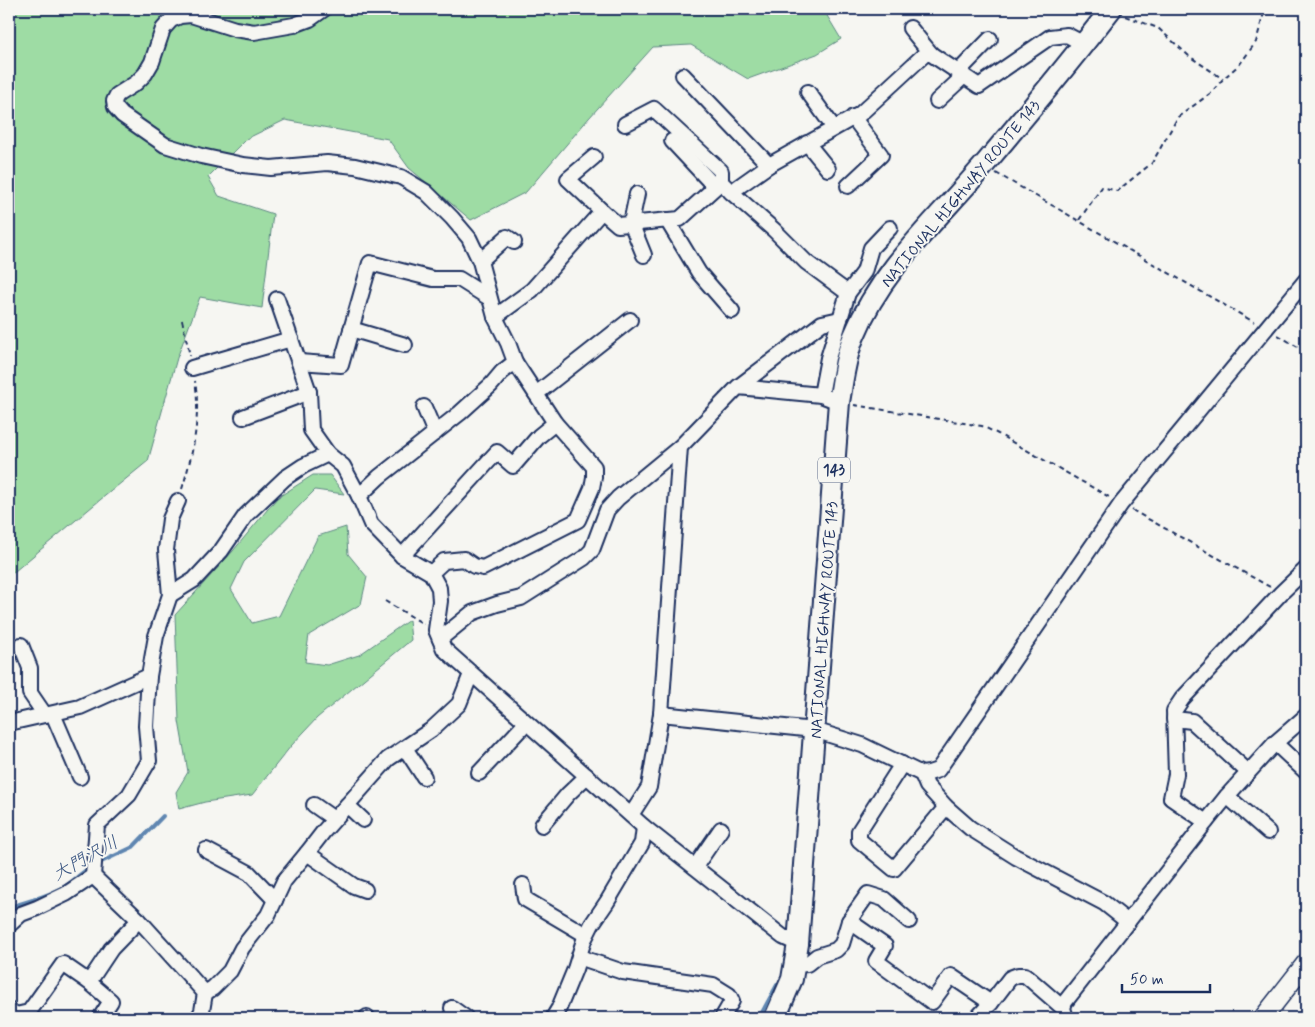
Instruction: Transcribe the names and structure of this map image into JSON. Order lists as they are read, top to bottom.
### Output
{
  "streets": {
    "highway": ["NATIONAL HIGHWAY ROUTE 143", "143"]
  },
  "water": ["大門沢川"],
  "scale_bar": "50 m"
}
